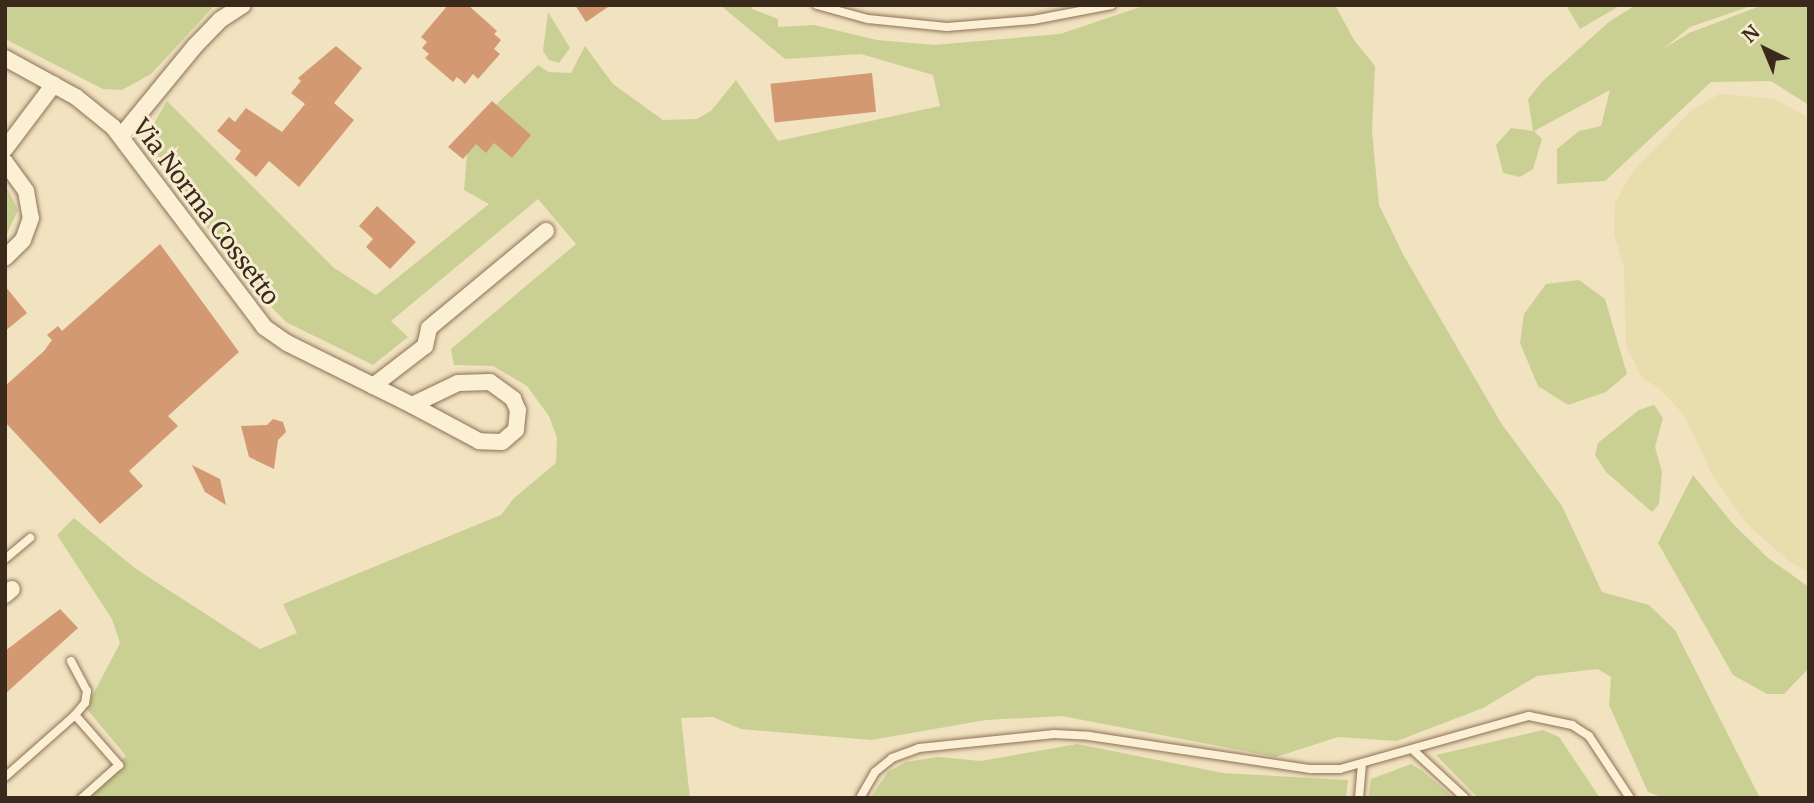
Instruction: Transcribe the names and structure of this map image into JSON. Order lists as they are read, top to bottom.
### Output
{
  "streets": {
    "street": ["Via Norma Cossetto"]
  },
  "north": "top left"
}
